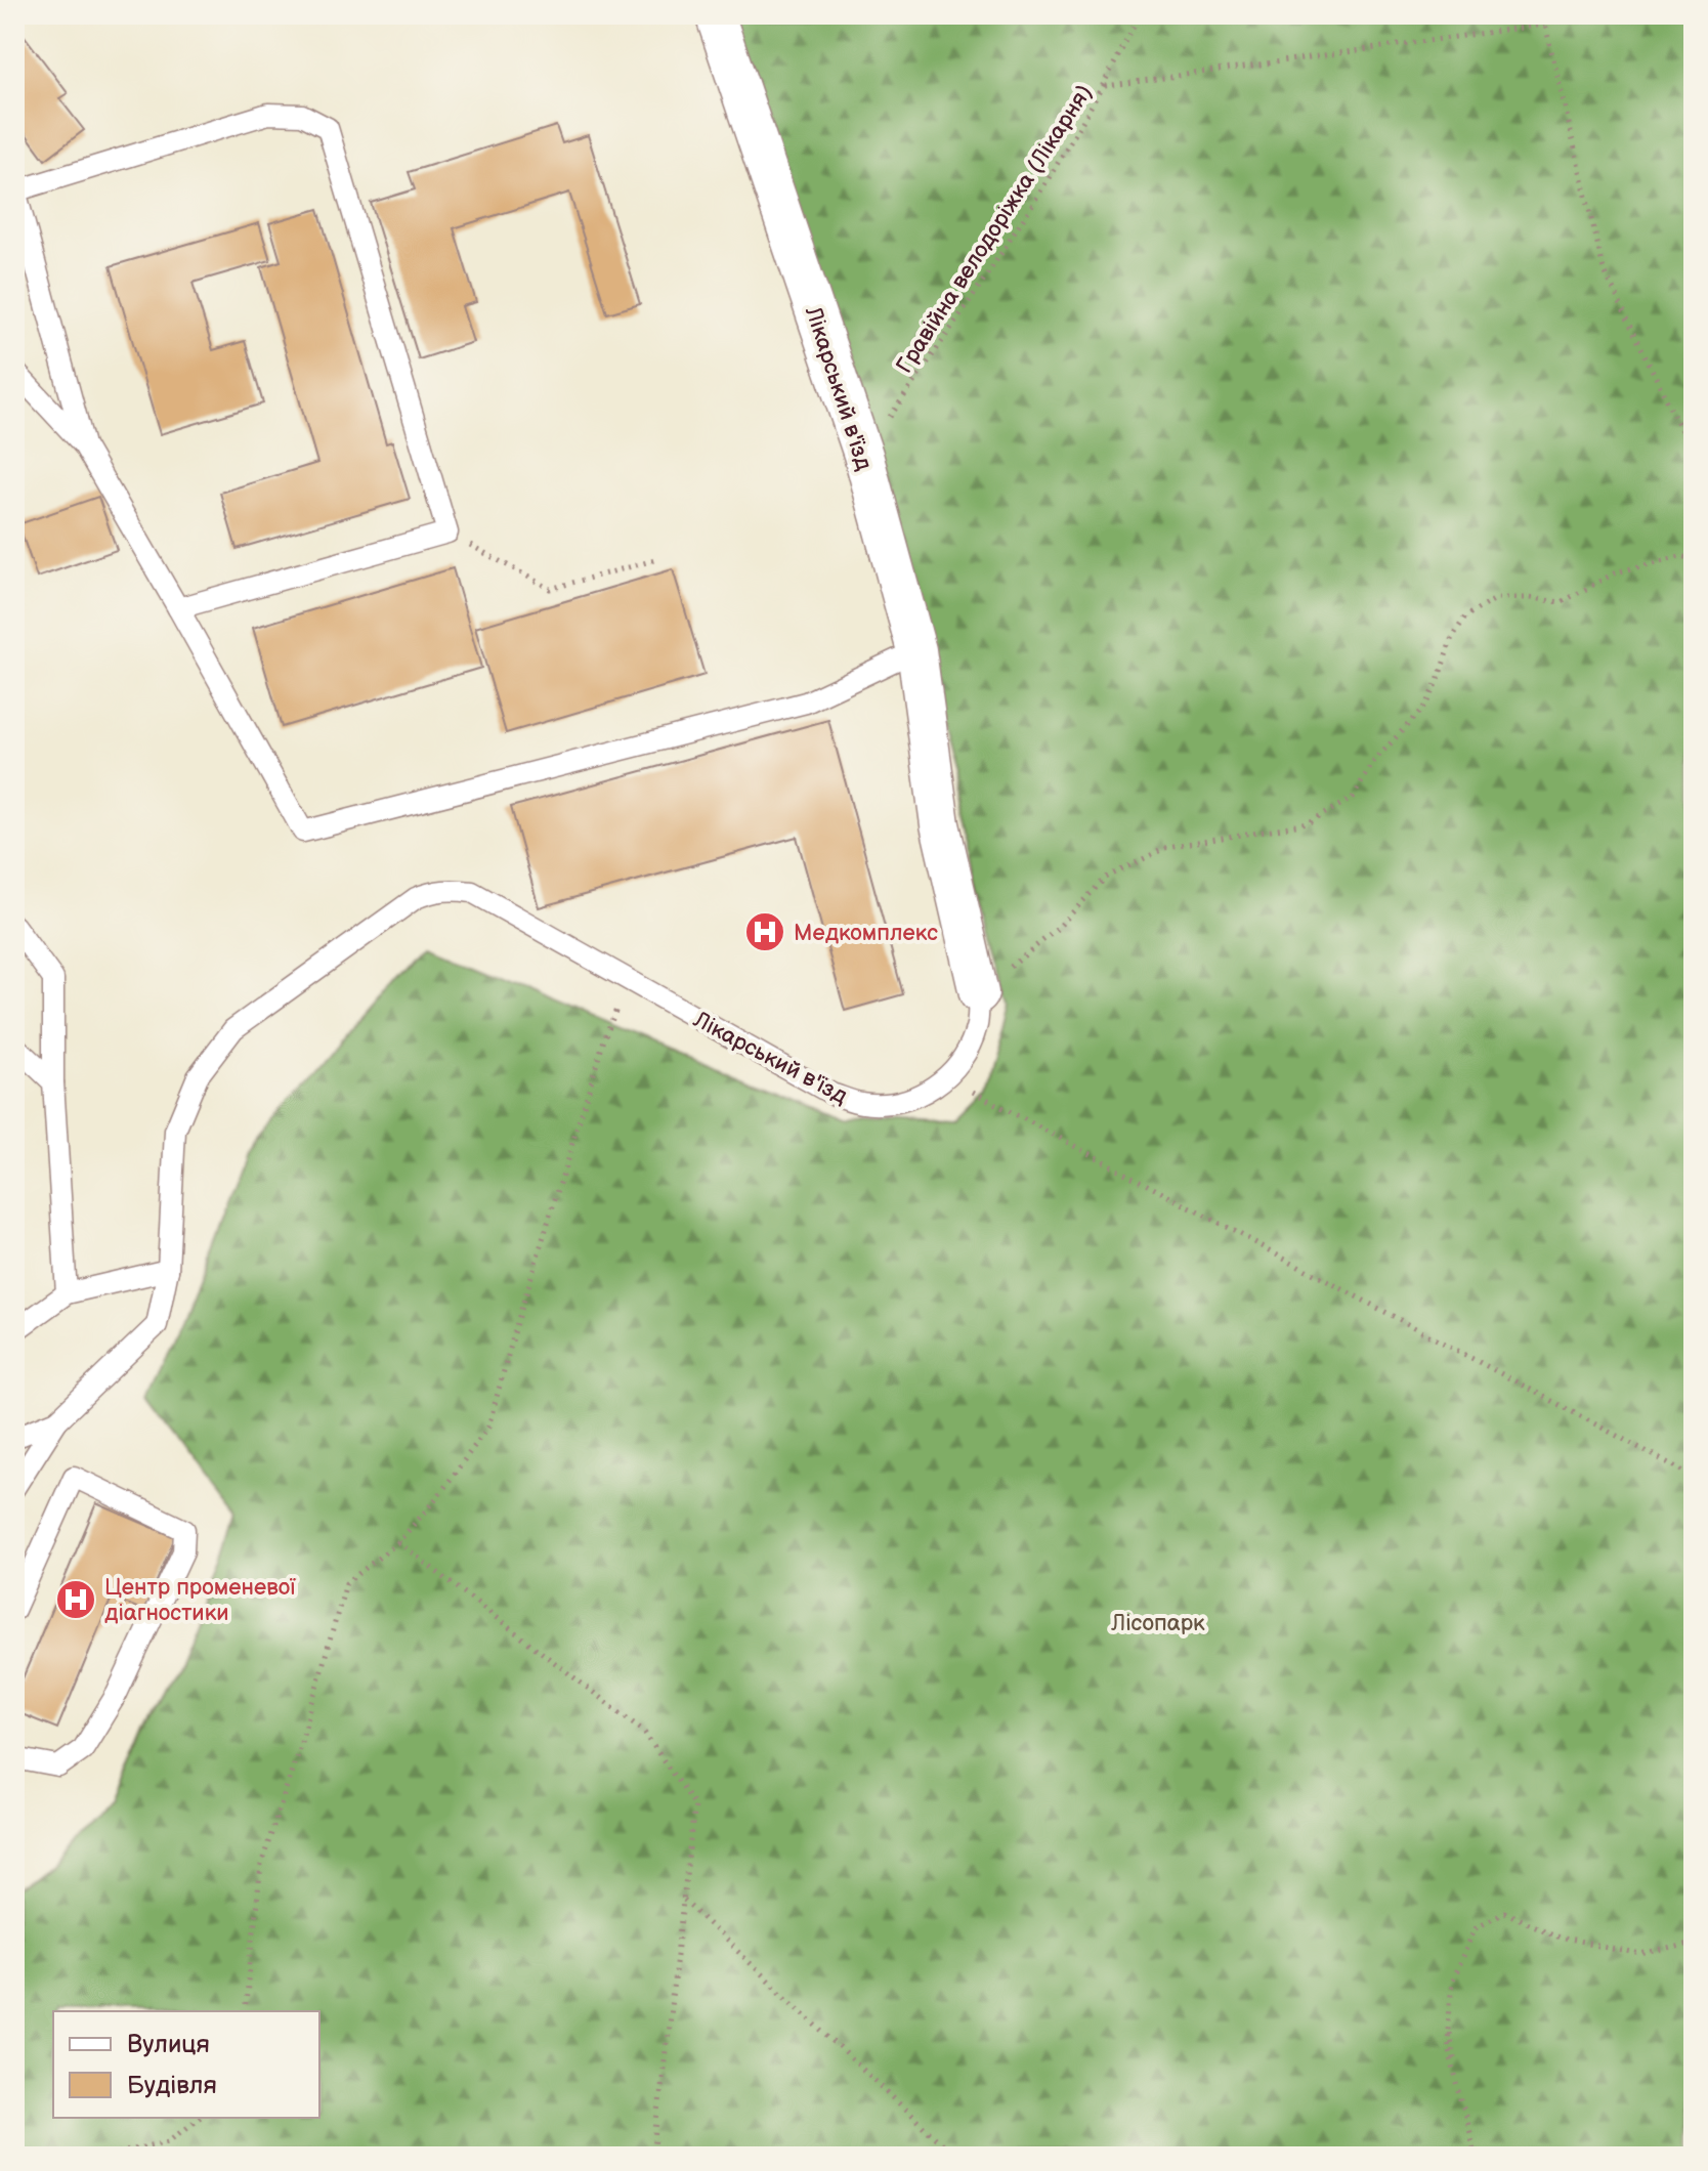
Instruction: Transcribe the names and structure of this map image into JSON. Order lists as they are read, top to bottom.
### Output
{
  "streets": {
    "street": ["Лікарський в'їзд"],
    "path": ["Гравійна велодоріжка (Лікарня)"]
  },
  "crossings": [
    ["Гравійна велодоріжка (Лікарня)", "Лікарський в'їзд"]
  ],
  "parks": ["Лісопарк"],
  "places": {
    "hospital": ["Медкомплекс", "Центр променевої діагностики"]
  },
  "legend": ["Вулиця", "Будівля"]
}
